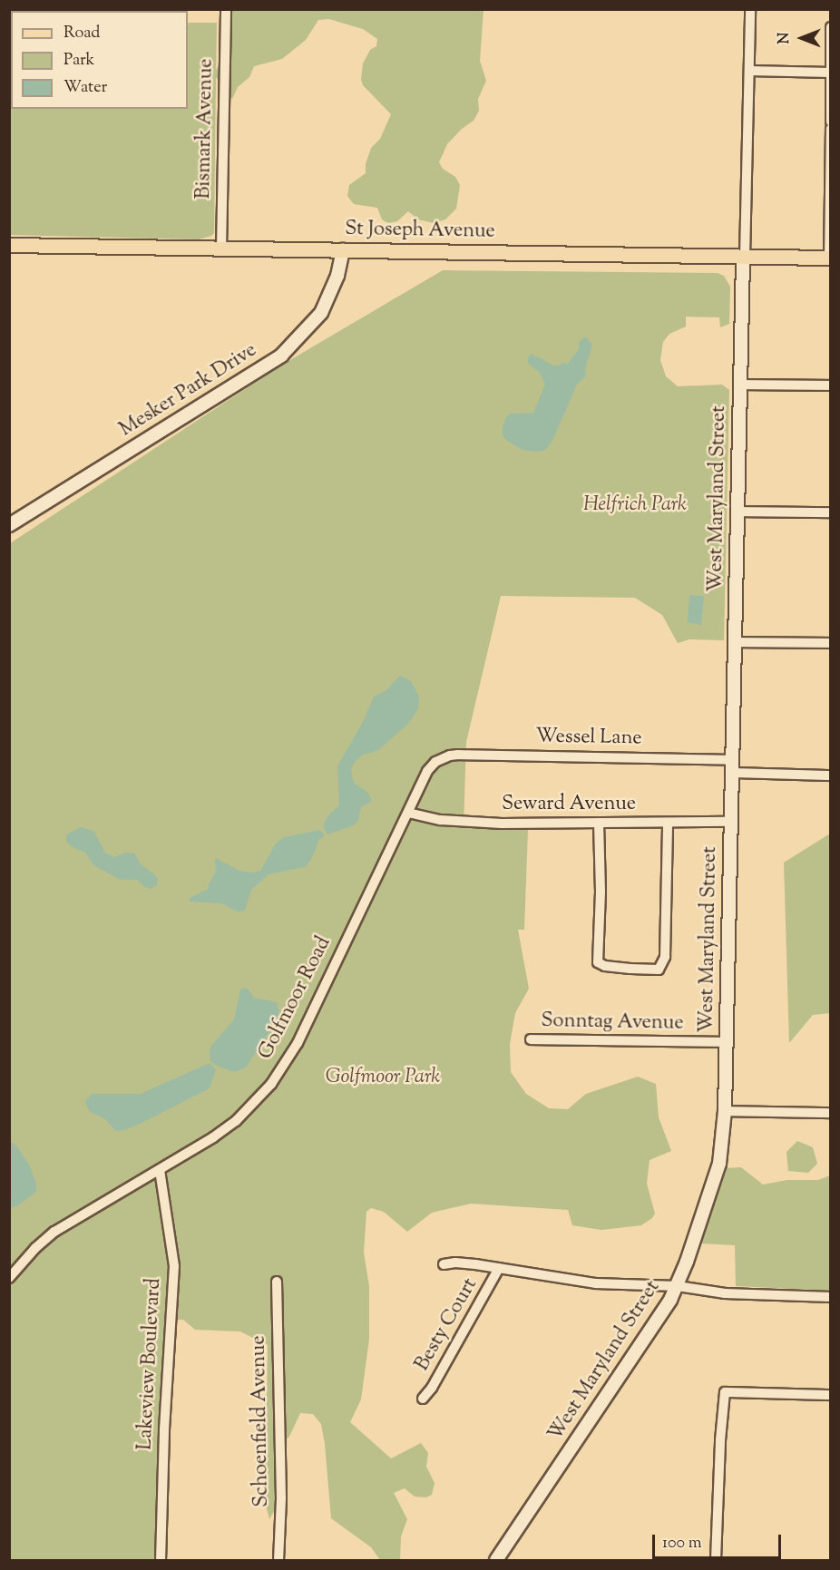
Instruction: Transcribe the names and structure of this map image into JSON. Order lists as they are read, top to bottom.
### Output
{
  "streets": {
    "main road": ["St Joseph Avenue"],
    "street": [
      "Bismark Avenue",
      "Mesker Park Drive",
      "West Maryland Street",
      "Wessel Lane",
      "Seward Avenue",
      "Golfmoor Road",
      "Sonntag Avenue",
      "Besty Court",
      "Lakeview Boulevard",
      "Schoenfield Avenue"
    ]
  },
  "crossings": [
    ["Bismark Avenue", "St Joseph Avenue"],
    ["St Joseph Avenue", "Mesker Park Drive"],
    ["St Joseph Avenue", "West Maryland Street"],
    ["West Maryland Street", "Wessel Lane"],
    ["West Maryland Street", "Seward Avenue"],
    ["West Maryland Street", "Sonntag Avenue"],
    ["Wessel Lane", "Golfmoor Road"],
    ["Seward Avenue", "Golfmoor Road"],
    ["Golfmoor Road", "Lakeview Boulevard"]
  ],
  "parks": ["Helfrich Park", "Golfmoor Park"],
  "legend": ["Road", "Park", "Water"],
  "scale_bar": "100 m",
  "north": "left"
}
